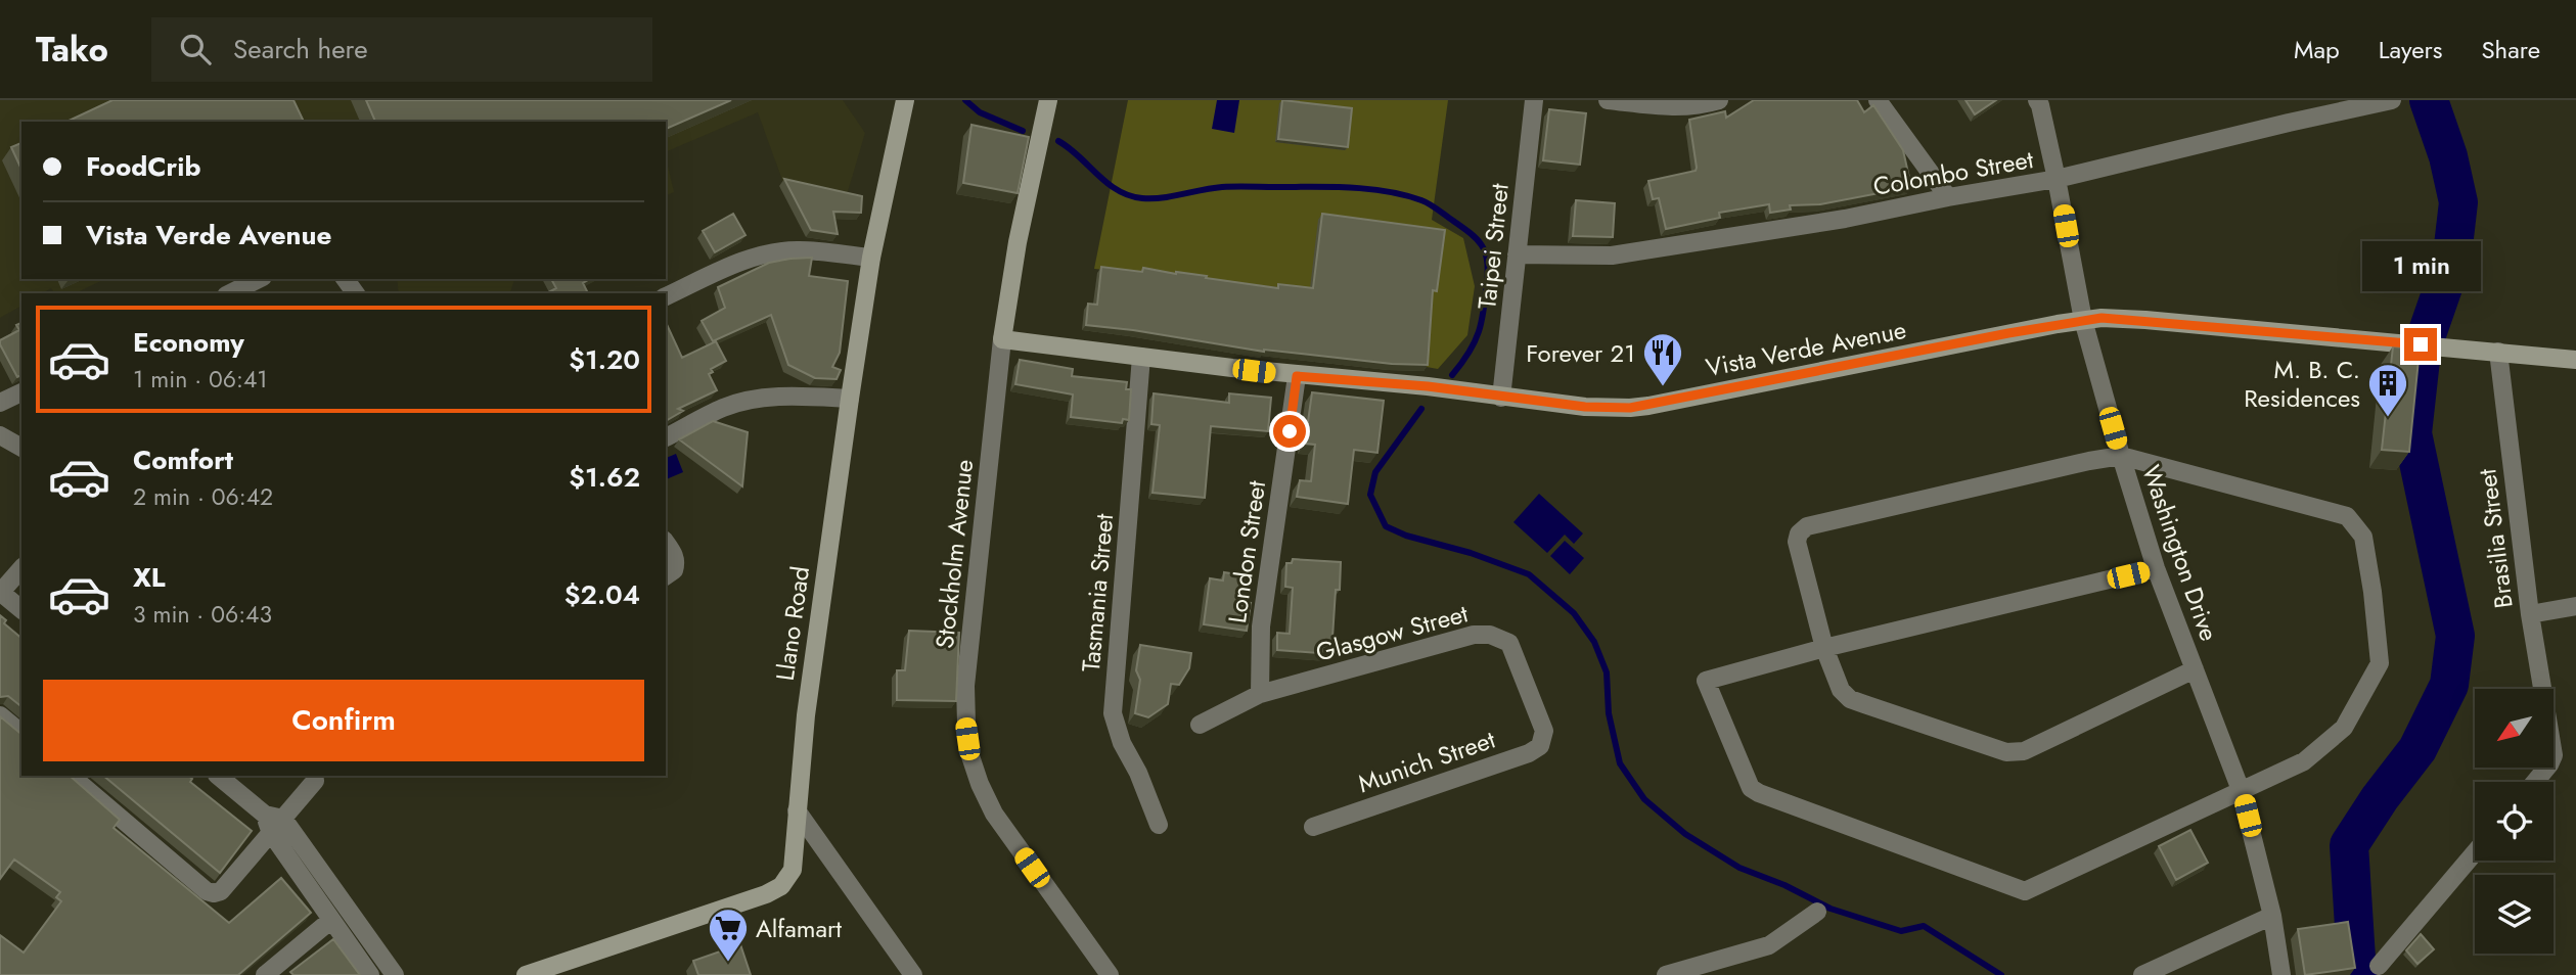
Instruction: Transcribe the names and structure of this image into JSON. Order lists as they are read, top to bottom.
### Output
{
  "streets": {
    "street": [
      "Colombo Street",
      "Taipei Street",
      "Vista Verde Avenue",
      "Brasilia Street",
      "London Street",
      "Washington Drive",
      "Stockholm Avenue",
      "Tasmania Street",
      "Llano Road",
      "Glasgow Street",
      "Munich Street"
    ]
  },
  "crossings": [
    ["Colombo Street", "Taipei Street"],
    ["Colombo Street", "Washington Drive"],
    ["Taipei Street", "Vista Verde Avenue"],
    ["Vista Verde Avenue", "Brasilia Street"],
    ["Vista Verde Avenue", "London Street"],
    ["Vista Verde Avenue", "Washington Drive"],
    ["Vista Verde Avenue", "Stockholm Avenue"],
    ["Vista Verde Avenue", "Tasmania Street"],
    ["London Street", "Glasgow Street"],
    ["Glasgow Street", "Munich Street"]
  ],
  "places": {
    "restaurant": ["Forever 21"],
    "building": ["M. B. C. Residences"],
    "supermarket": ["Alfamart"]
  },
  "north": "bottom left",
  "page": {
    "header": "Tako",
    "search": "Search here",
    "nav": ["Map", "Layers", "Share"],
    "banner": ["FoodCrib", "Vista Verde Avenue"],
    "bubble": "1 min",
    "list": [
      {
        "name": "Economy",
        "note": "1 min · 06:41",
        "value": "$1.20"
      },
      {
        "name": "Comfort",
        "note": "2 min · 06:42",
        "value": "$1.62"
      },
      {
        "name": "XL",
        "note": "3 min · 06:43",
        "value": "$2.04"
      }
    ],
    "buttons": "Confirm"
  }
}
